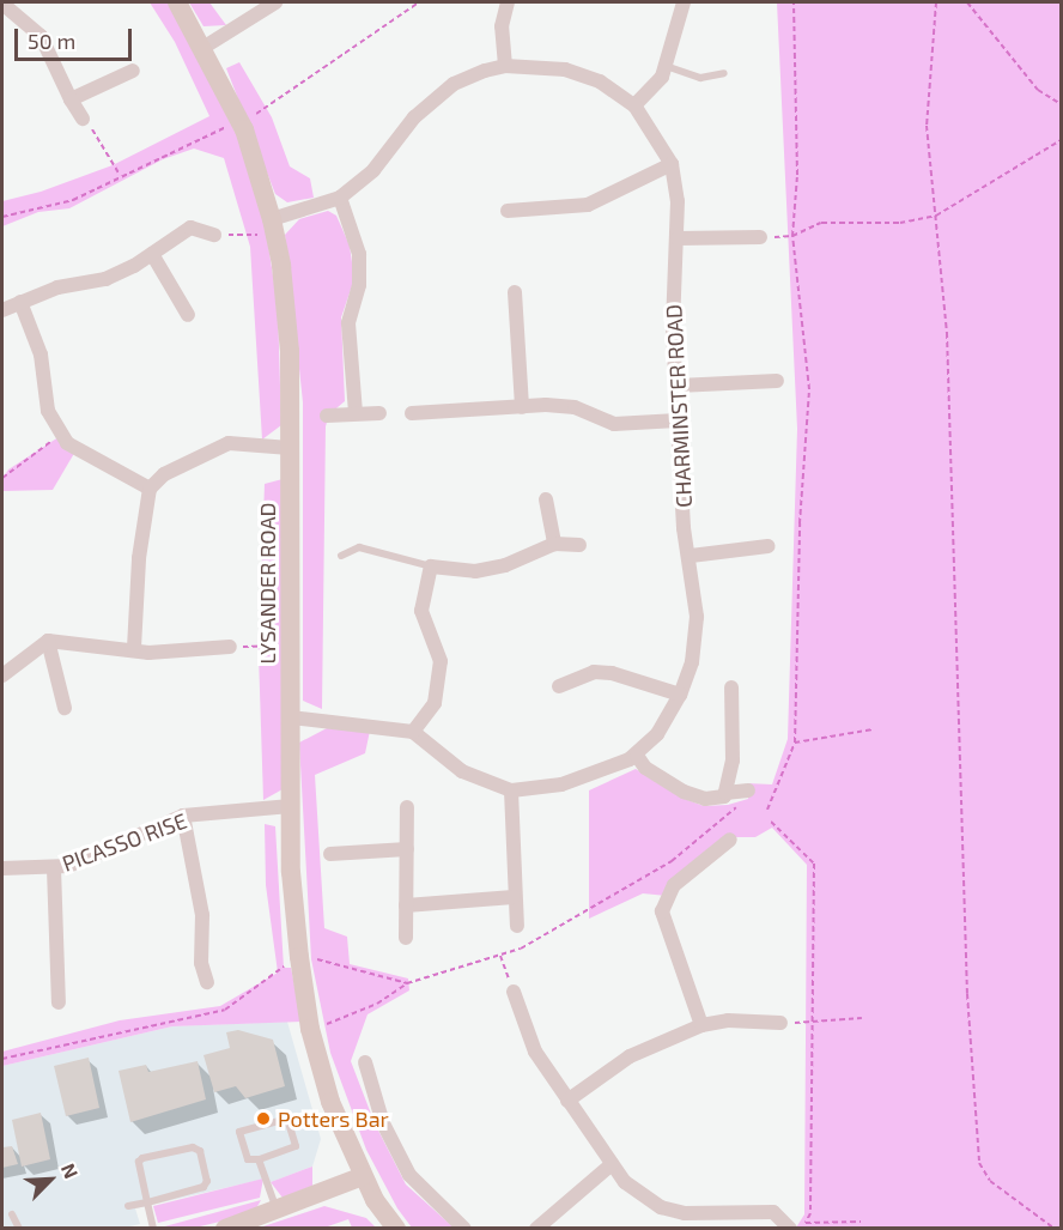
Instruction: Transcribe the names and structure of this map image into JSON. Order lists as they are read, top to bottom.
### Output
{
  "streets": {
    "street": ["CHARMINSTER ROAD", "LYSANDER ROAD", "PICASSO RISE"]
  },
  "crossings": [
    ["CHARMINSTER ROAD", "LYSANDER ROAD"],
    ["LYSANDER ROAD", "PICASSO RISE"]
  ],
  "places": ["Potters Bar"],
  "scale_bar": "50 m",
  "north": "top right"
}
